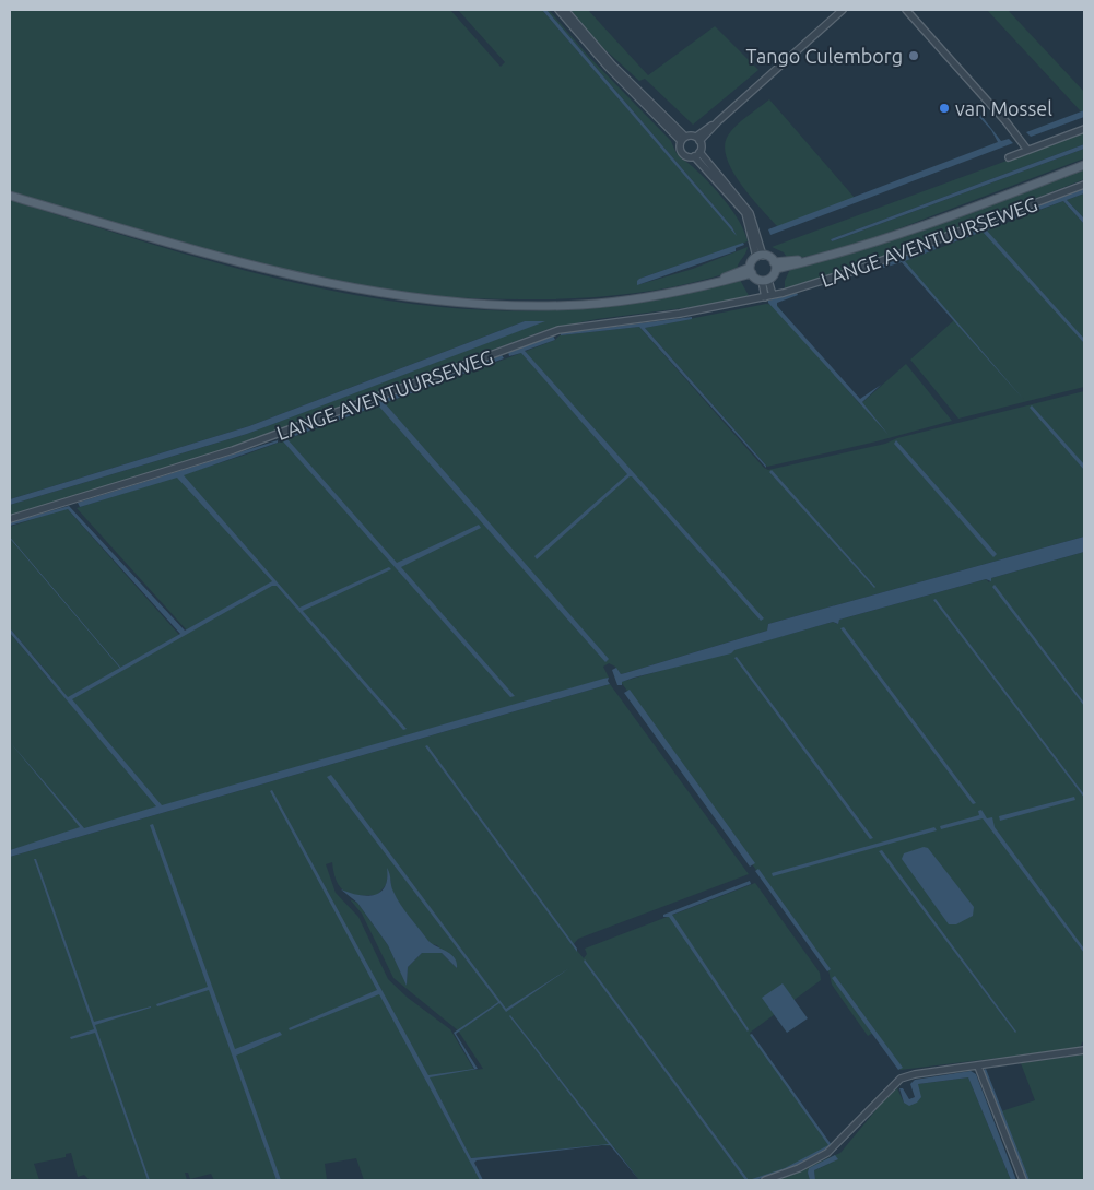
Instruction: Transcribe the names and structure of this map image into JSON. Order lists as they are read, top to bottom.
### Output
{
  "streets": {
    "street": ["LANGE AVENTUURSEWEG"]
  },
  "places": ["Tango Culemborg", "van Mossel"]
}
